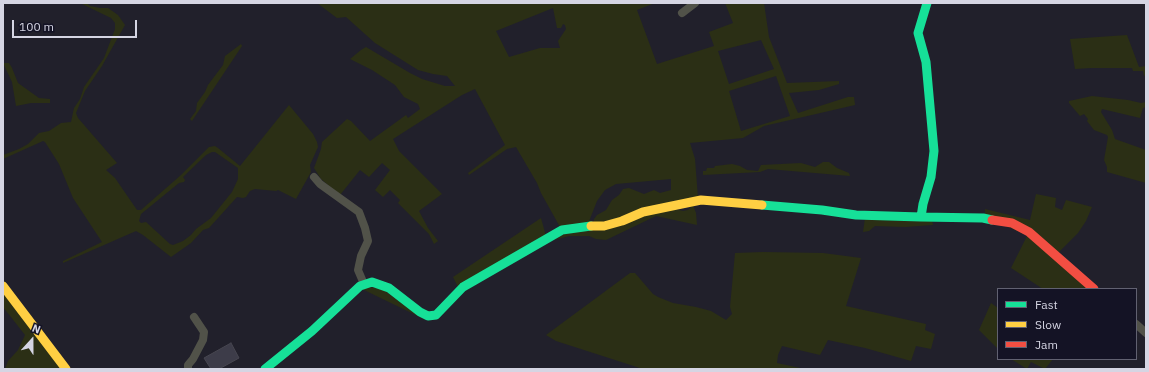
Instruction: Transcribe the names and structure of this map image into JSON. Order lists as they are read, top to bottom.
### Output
{
  "legend": ["Fast", "Slow", "Jam"],
  "scale_bar": "100 m",
  "north": "top"
}
